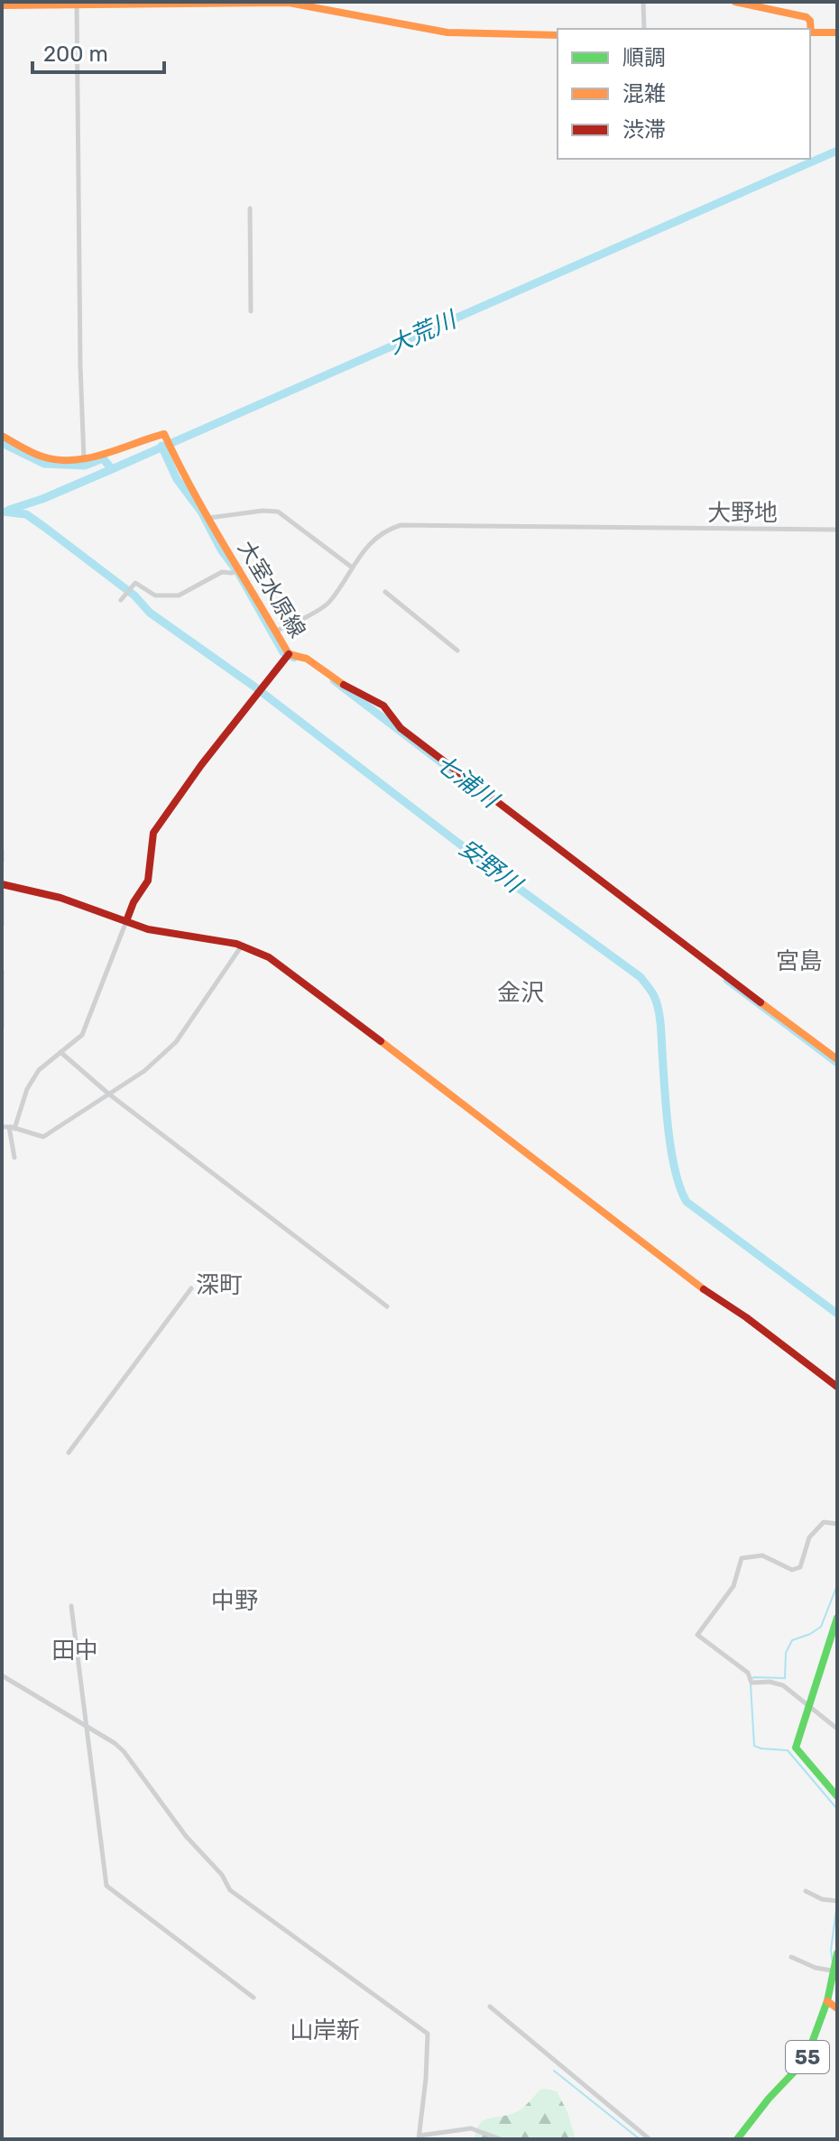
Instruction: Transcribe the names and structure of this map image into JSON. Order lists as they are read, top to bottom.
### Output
{
  "streets": {
    "main road": ["大室水原線", "55"]
  },
  "districts": [
    "大野地",
    "宮島",
    "金沢",
    "深町",
    "中野",
    "田中",
    "山岸新"
  ],
  "water": ["大荒川", "七浦川", "安野川"],
  "legend": ["順調", "混雑", "渋滞"],
  "scale_bar": "200 m"
}
